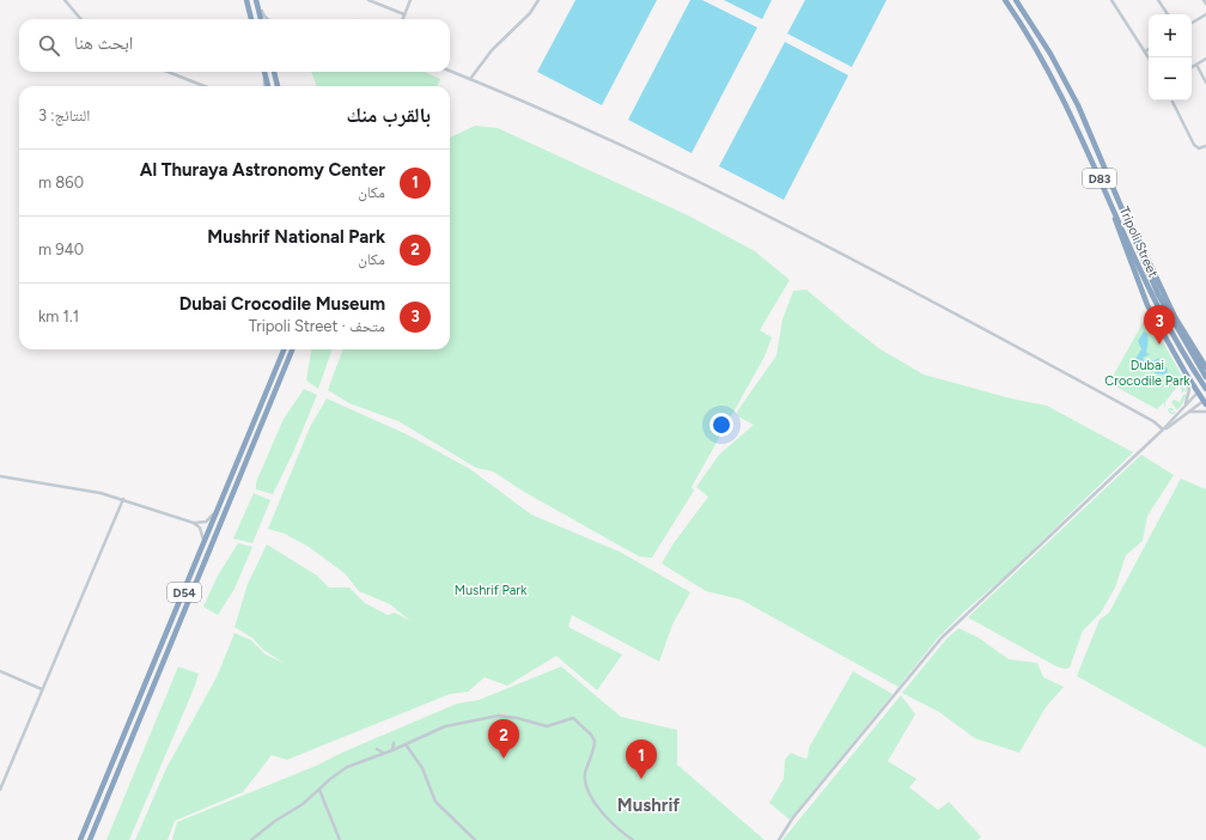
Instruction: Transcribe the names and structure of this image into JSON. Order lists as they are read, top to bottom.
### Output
{
  "streets": {
    "highway": ["D83", "Tripoli Street", "D54"]
  },
  "districts": ["Mushrif"],
  "parks": ["Dubai Crocodile Park", "Mushrif Park"],
  "page": {
    "map_buttons": ["+", "−"],
    "search": "ابحث هنا",
    "heading": ["بالقرب منك", "النتائج: 3"],
    "list": [
      {
        "mark": "1",
        "name": "Al Thuraya Astronomy Center",
        "note": "مكان",
        "value": "860 m"
      },
      {
        "mark": "2",
        "name": "Mushrif National Park",
        "note": "مكان",
        "value": "940 m"
      },
      {
        "mark": "3",
        "name": "Dubai Crocodile Museum",
        "note": "متحف · Tripoli Street",
        "value": "1.1 km"
      }
    ],
    "pins": ["3", "2", "1"]
  }
}
